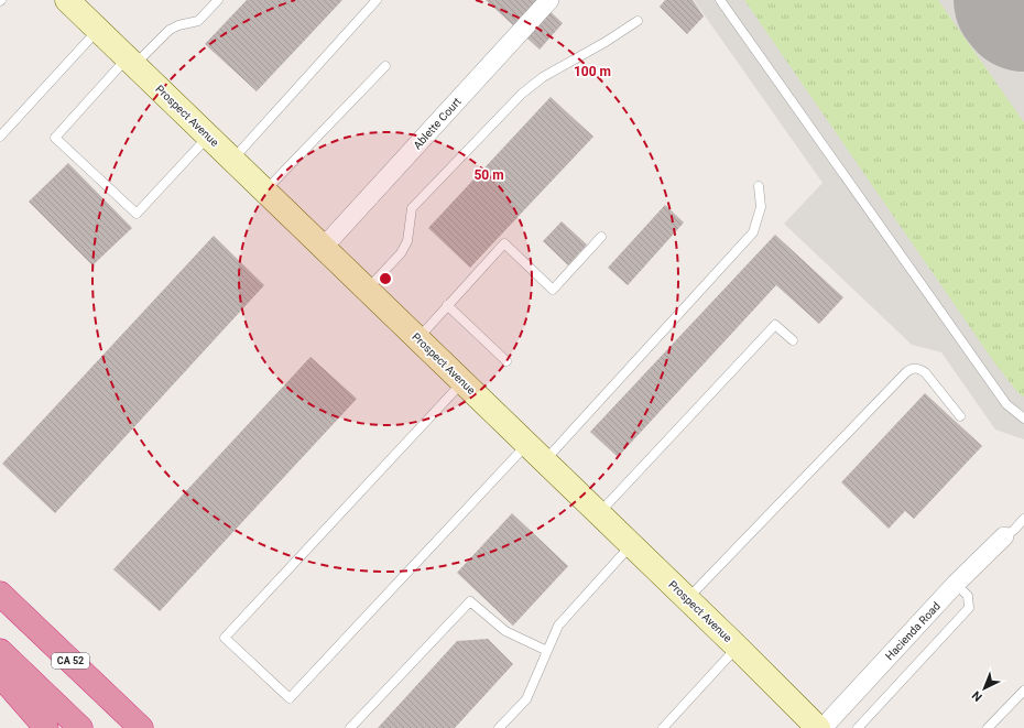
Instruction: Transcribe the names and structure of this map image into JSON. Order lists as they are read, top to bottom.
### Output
{
  "streets": {
    "highway": ["CA 52"],
    "main road": ["Prospect Avenue"],
    "street": ["Ablette Court", "Hacienda Road"]
  },
  "crossings": [
    ["Prospect Avenue", "Ablette Court"]
  ],
  "north": "bottom left",
  "rings": ["100 m", "50 m"]
}
